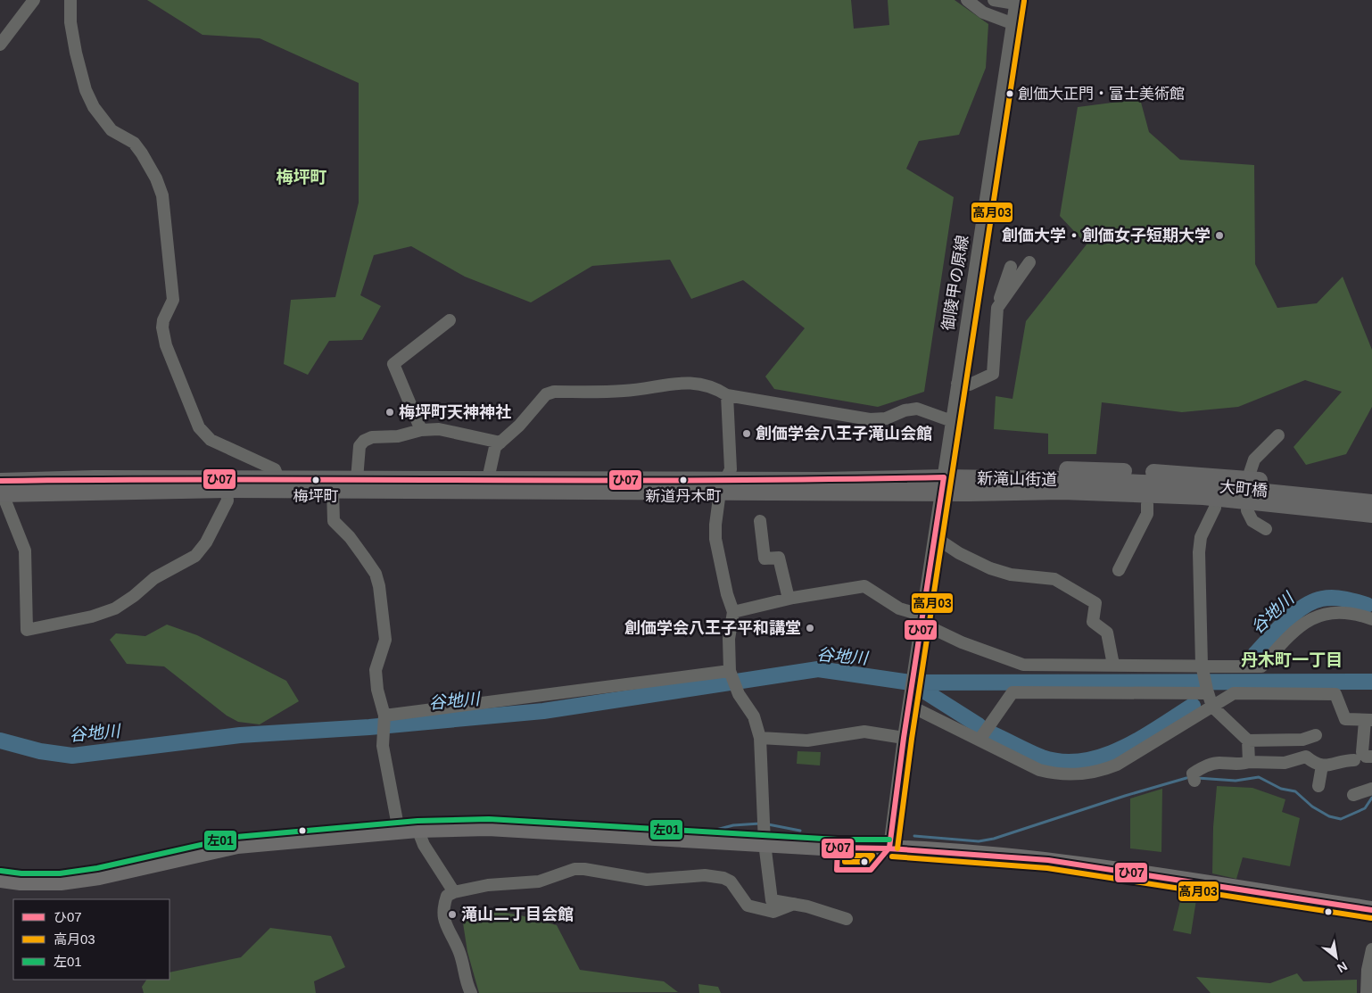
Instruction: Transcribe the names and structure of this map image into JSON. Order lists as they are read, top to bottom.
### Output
{
  "streets": {
    "main road": ["新滝山街道", "大町橋"],
    "street": ["御陵甲の原線"]
  },
  "crossings": [
    ["御陵甲の原線", "新滝山街道"],
    ["新滝山街道", "大町橋"]
  ],
  "districts": ["梅坪町", "丹木町一丁目"],
  "water": ["谷地川"],
  "places": [
    "創価大正門・富士美術館",
    "創価大学・創価女子短期大学",
    "梅坪町天神神社",
    "創価学会八王子滝山会館",
    "梅坪町",
    "新道丹木町",
    "創価学会八王子平和講堂",
    "滝山二丁目会館"
  ],
  "lines": ["transit line 高月03", "transit line ひ07", "transit line 左01"],
  "legend": ["ひ07", "高月03", "左01"],
  "north": "bottom right"
}
